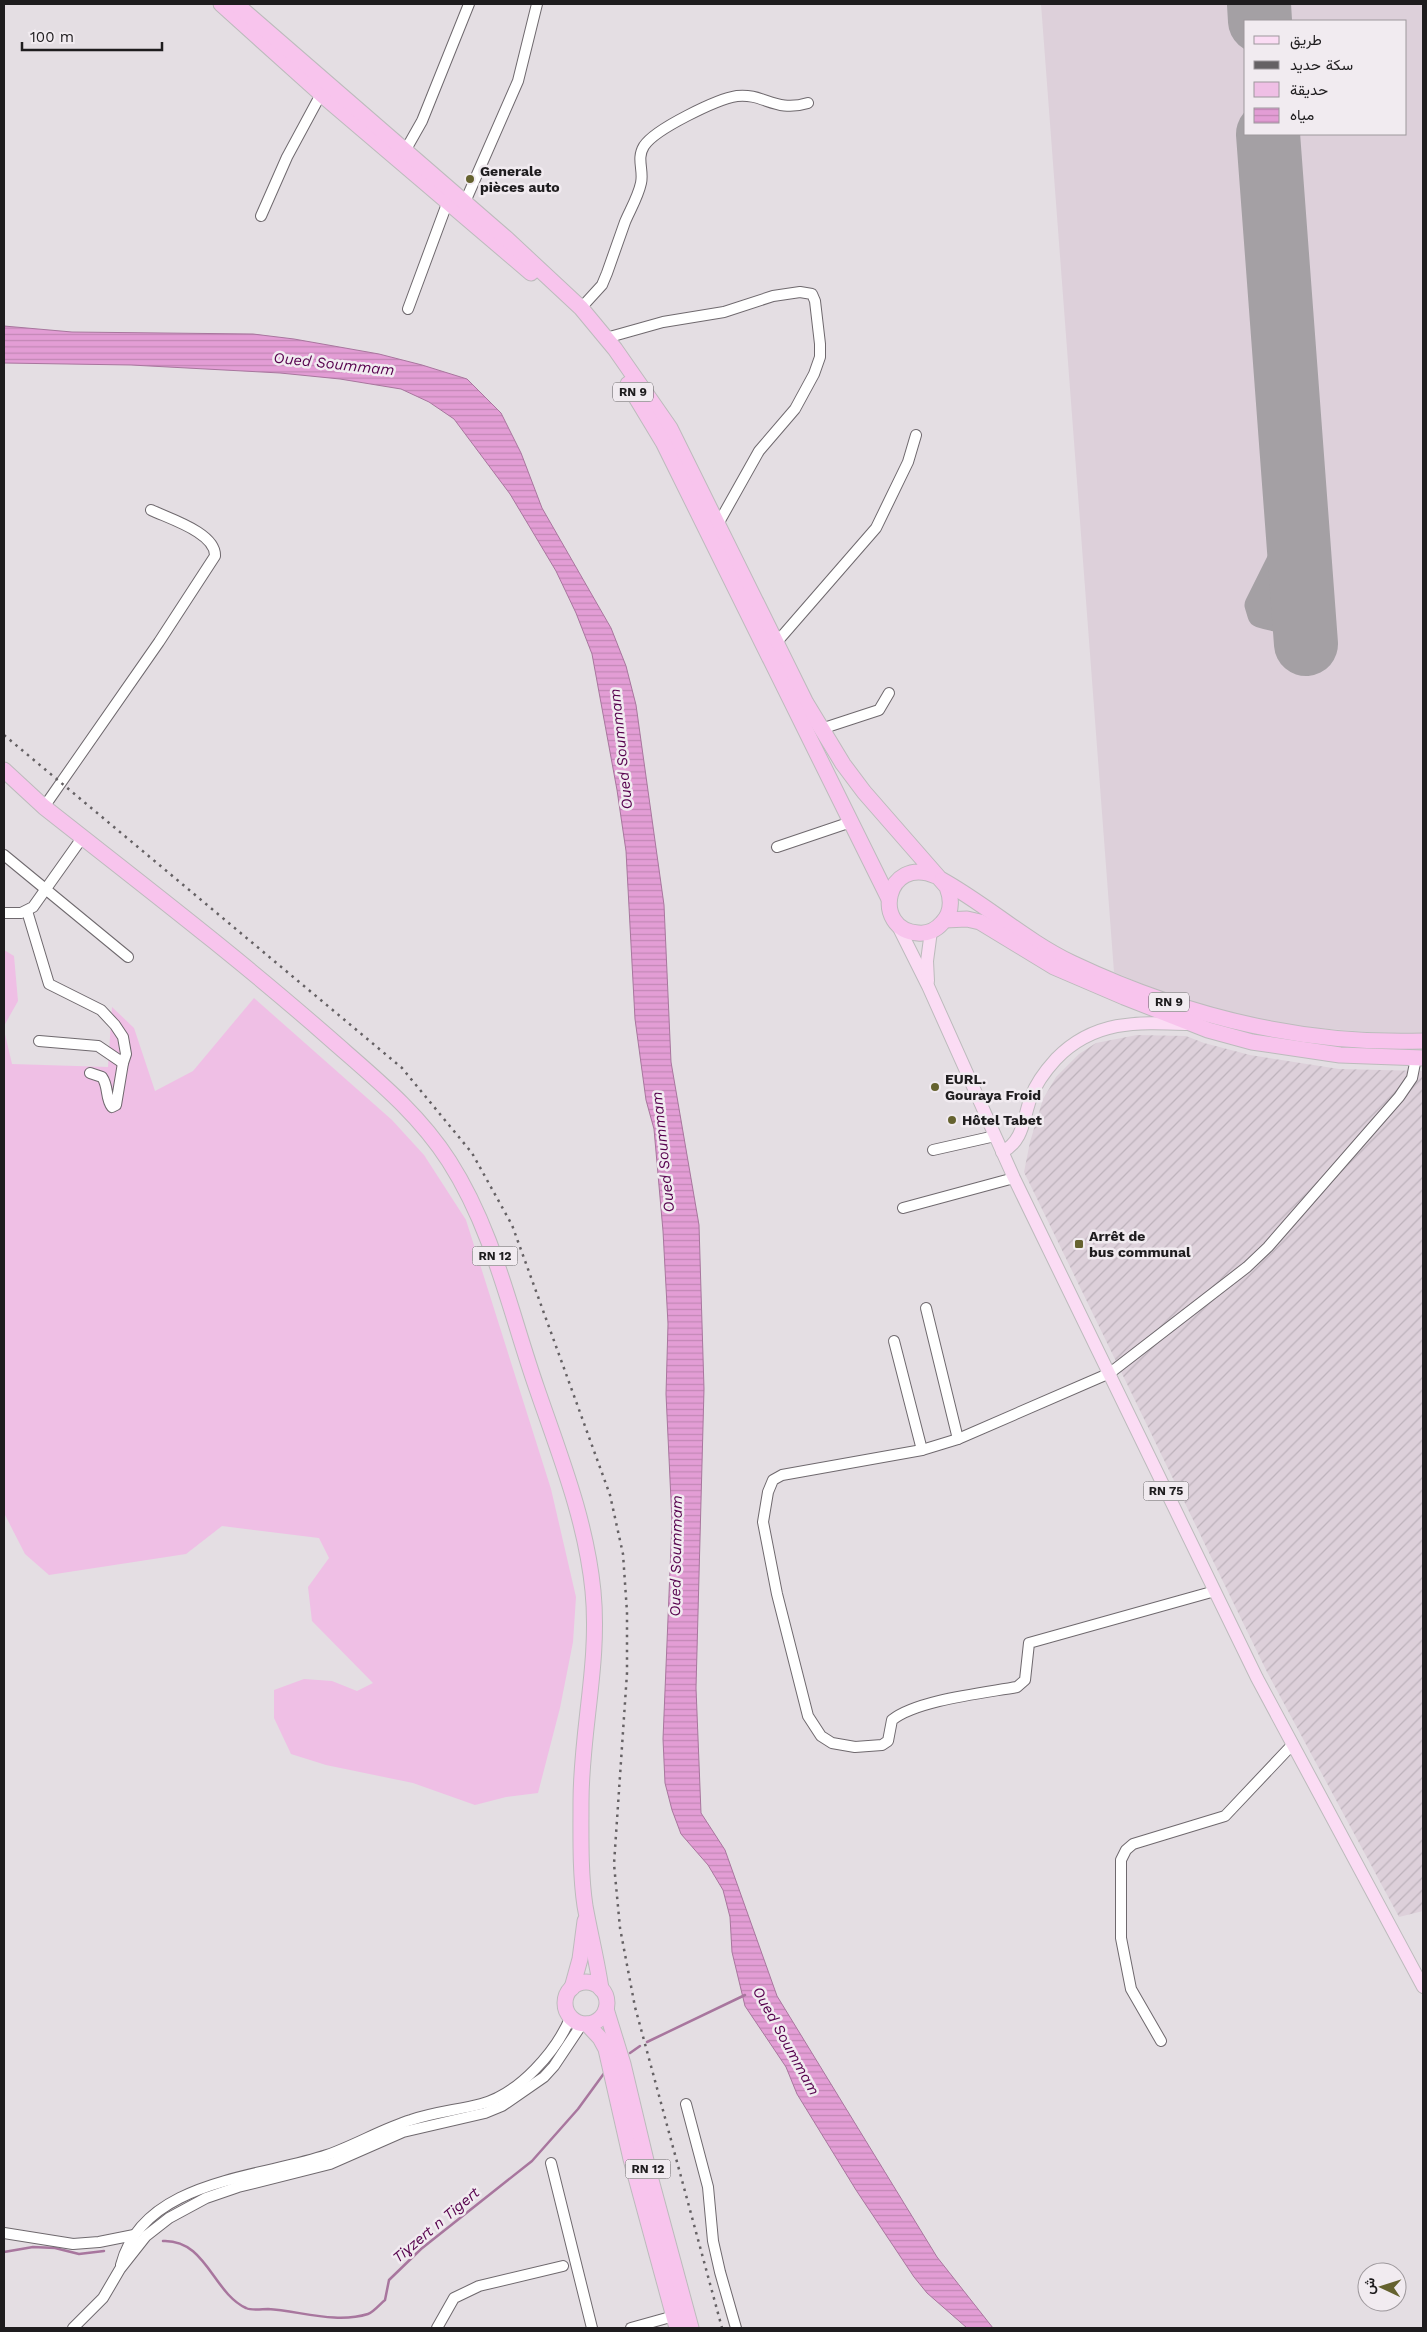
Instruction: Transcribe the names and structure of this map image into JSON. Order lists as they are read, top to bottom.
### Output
{
  "streets": {
    "highway": ["RN 9", "RN 12"],
    "main road": ["RN 75"]
  },
  "crossings": [
    ["RN 9", "RN 75"]
  ],
  "water": ["Oued Soummam", "Tiɣzert n Tigert"],
  "places": {
    "other": ["Generale pièces auto", "EURL. Gouraya Froid", "Hôtel Tabet"],
    "transit": ["Arrêt de bus communal"]
  },
  "legend": [
    "طريق",
    "سكة حديد",
    "حديقة",
    "مياه"
  ],
  "scale_bar": "100 m",
  "north": "left"
}
